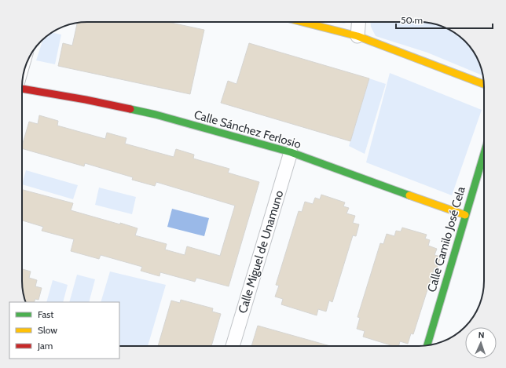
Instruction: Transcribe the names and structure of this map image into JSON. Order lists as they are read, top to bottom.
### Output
{
  "streets": {
    "street": ["Calle Sánchez Ferlosio", "Calle Camilo José Cela", "Calle Miguel de Unamuno"]
  },
  "crossings": [
    ["Calle Sánchez Ferlosio", "Calle Camilo José Cela"],
    ["Calle Sánchez Ferlosio", "Calle Miguel de Unamuno"]
  ],
  "legend": ["Fast", "Slow", "Jam"],
  "scale_bar": "50 m",
  "north": "top"
}
